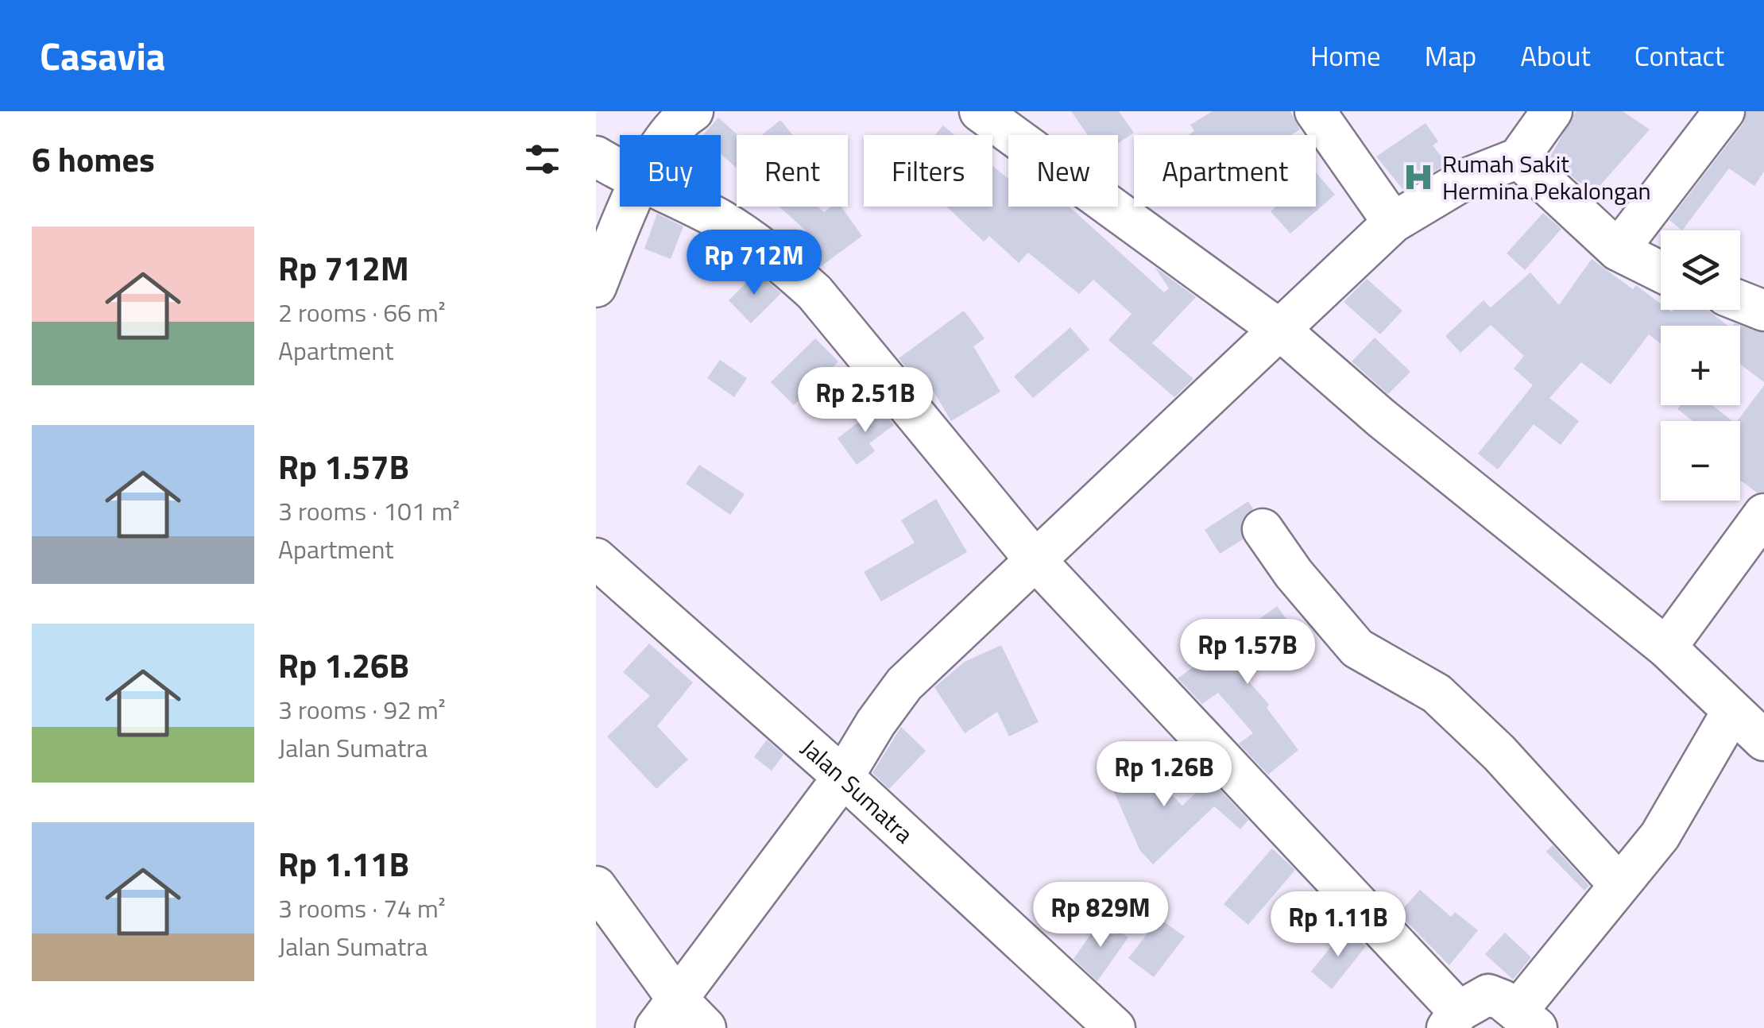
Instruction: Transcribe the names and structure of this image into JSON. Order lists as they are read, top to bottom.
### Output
{
  "streets": {
    "street": ["Jalan Sumatra"]
  },
  "places": {
    "hospital": ["Rumah Sakit Hermina Pekalongan"]
  },
  "page": {
    "header": "Casavia",
    "nav": [
      "Home",
      "Map",
      "About",
      "Contact"
    ],
    "heading": "6 homes",
    "chip": [
      "Buy",
      "Rent",
      "Filters",
      "New",
      "Apartment"
    ],
    "list": [
      {
        "name": "Rp 712M",
        "note": "2 rooms · 66 m² · Apartment"
      },
      {
        "name": "Rp 1.57B",
        "note": "3 rooms · 101 m² · Apartment"
      },
      {
        "name": "Rp 1.26B",
        "note": "3 rooms · 92 m² · Jalan Sumatra"
      },
      {
        "name": "Rp 1.11B",
        "note": "3 rooms · 74 m² · Jalan Sumatra"
      }
    ],
    "price": [
      "Rp 712M",
      "Rp 2.51B",
      "Rp 1.57B",
      "Rp 1.26B",
      "Rp 829M",
      "Rp 1.11B"
    ],
    "map_buttons": ["+", "−"]
  }
}
